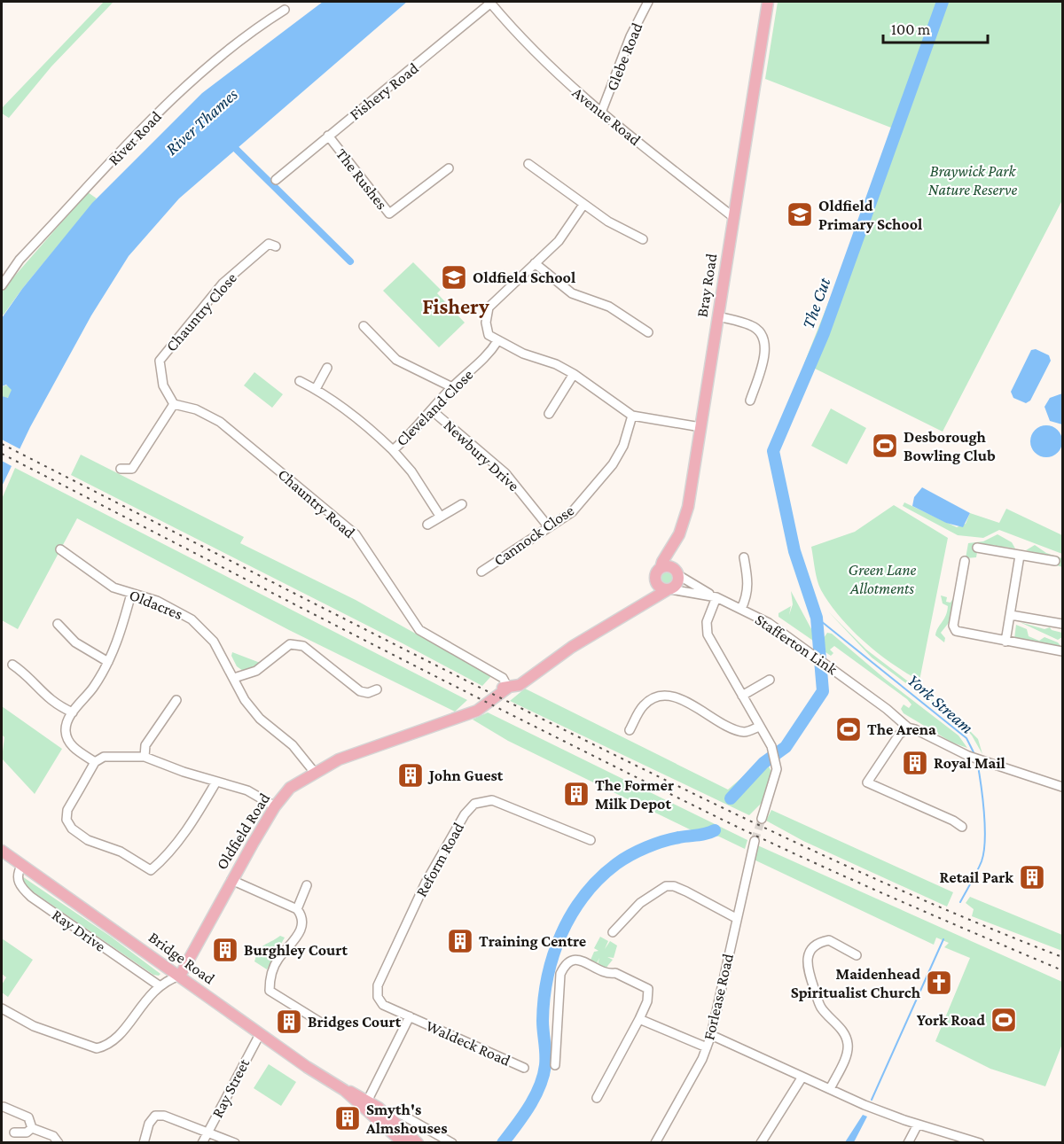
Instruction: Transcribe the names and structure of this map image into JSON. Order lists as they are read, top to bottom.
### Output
{
  "streets": {
    "main road": ["Bray Road", "Oldfield Road", "Bridge Road"],
    "street": [
      "Glebe Road",
      "Fishery Road",
      "Avenue Road",
      "River Road",
      "The Rushes",
      "Chauntry Close",
      "Cleveland Close",
      "Newbury Drive",
      "Chauntry Road",
      "Cannock Close",
      "Oldacres",
      "Stafferton Link",
      "Reform Road",
      "Ray Drive",
      "Forlease Road",
      "Waldeck Road",
      "Ray Street"
    ]
  },
  "crossings": [
    ["Glebe Road", "Avenue Road"],
    ["Fishery Road", "Avenue Road"],
    ["Fishery Road", "The Rushes"],
    ["Avenue Road", "Bray Road"],
    ["Bray Road", "Stafferton Link"],
    ["Bray Road", "Oldfield Road"],
    ["Chauntry Close", "Chauntry Road"],
    ["Cleveland Close", "Newbury Drive"],
    ["Newbury Drive", "Cannock Close"],
    ["Chauntry Road", "Oldfield Road"],
    ["Oldacres", "Oldfield Road"],
    ["Stafferton Link", "Oldfield Road"],
    ["Oldfield Road", "Bridge Road"],
    ["Reform Road", "Waldeck Road"],
    ["Ray Drive", "Bridge Road"],
    ["Bridge Road", "Waldeck Road"],
    ["Bridge Road", "Ray Street"]
  ],
  "districts": ["Fishery"],
  "water": ["River Thames", "The Cut", "York Stream"],
  "parks": ["Braywick Park Nature Reserve", "Green Lane Allotments"],
  "places": {
    "school or university": ["Oldfield Primary School", "Oldfield School"],
    "sports": ["Desborough Bowling Club", "The Arena", "York Road"],
    "building": [
      "Royal Mail",
      "John Guest",
      "The Former Milk Depot",
      "Retail Park",
      "Training Centre",
      "Burghley Court",
      "Bridges Court",
      "Smyth's Almshouses"
    ],
    "church": ["Maidenhead Spiritualist Church"]
  },
  "scale_bar": "100 m"
}
